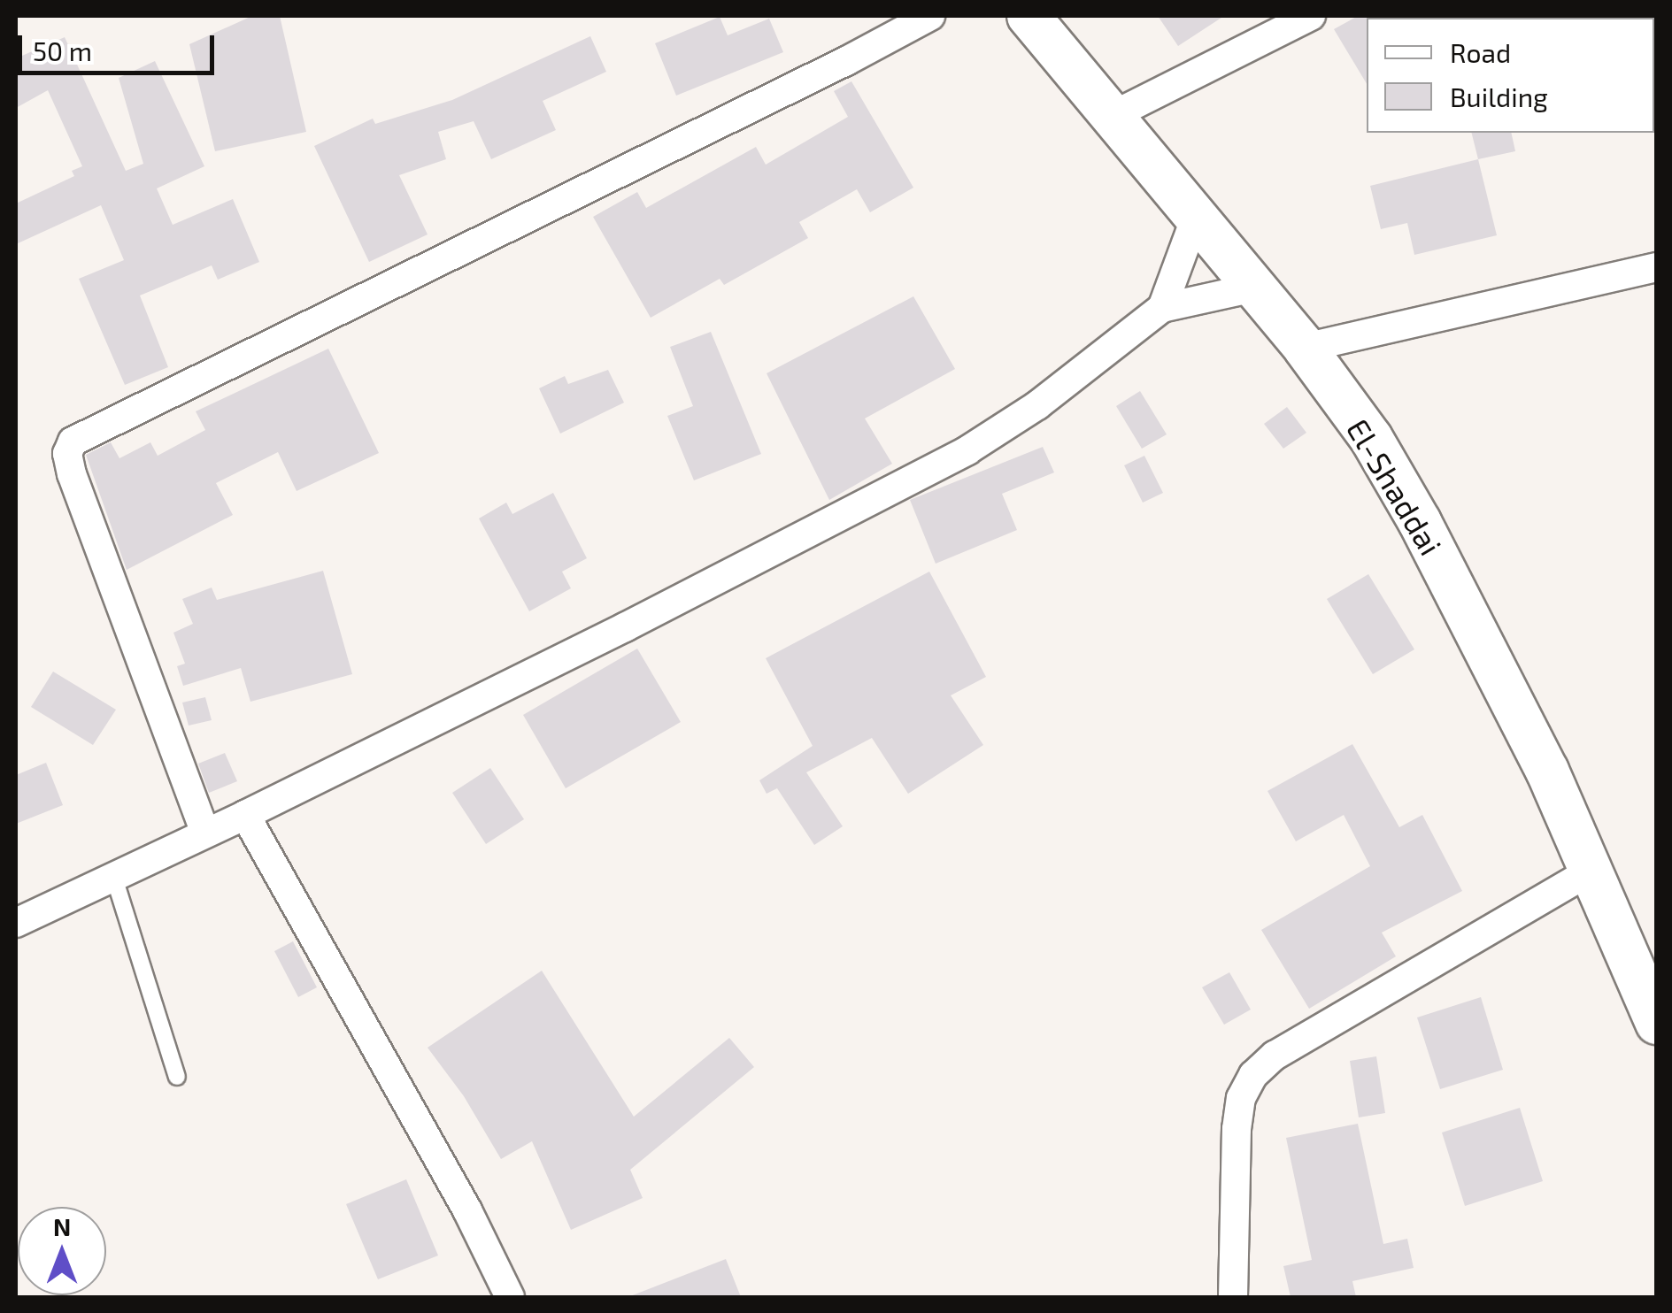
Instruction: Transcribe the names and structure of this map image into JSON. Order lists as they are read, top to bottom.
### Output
{
  "streets": {
    "street": ["El-Shaddai"]
  },
  "legend": ["Road", "Building"],
  "scale_bar": "50 m",
  "north": "top"
}
